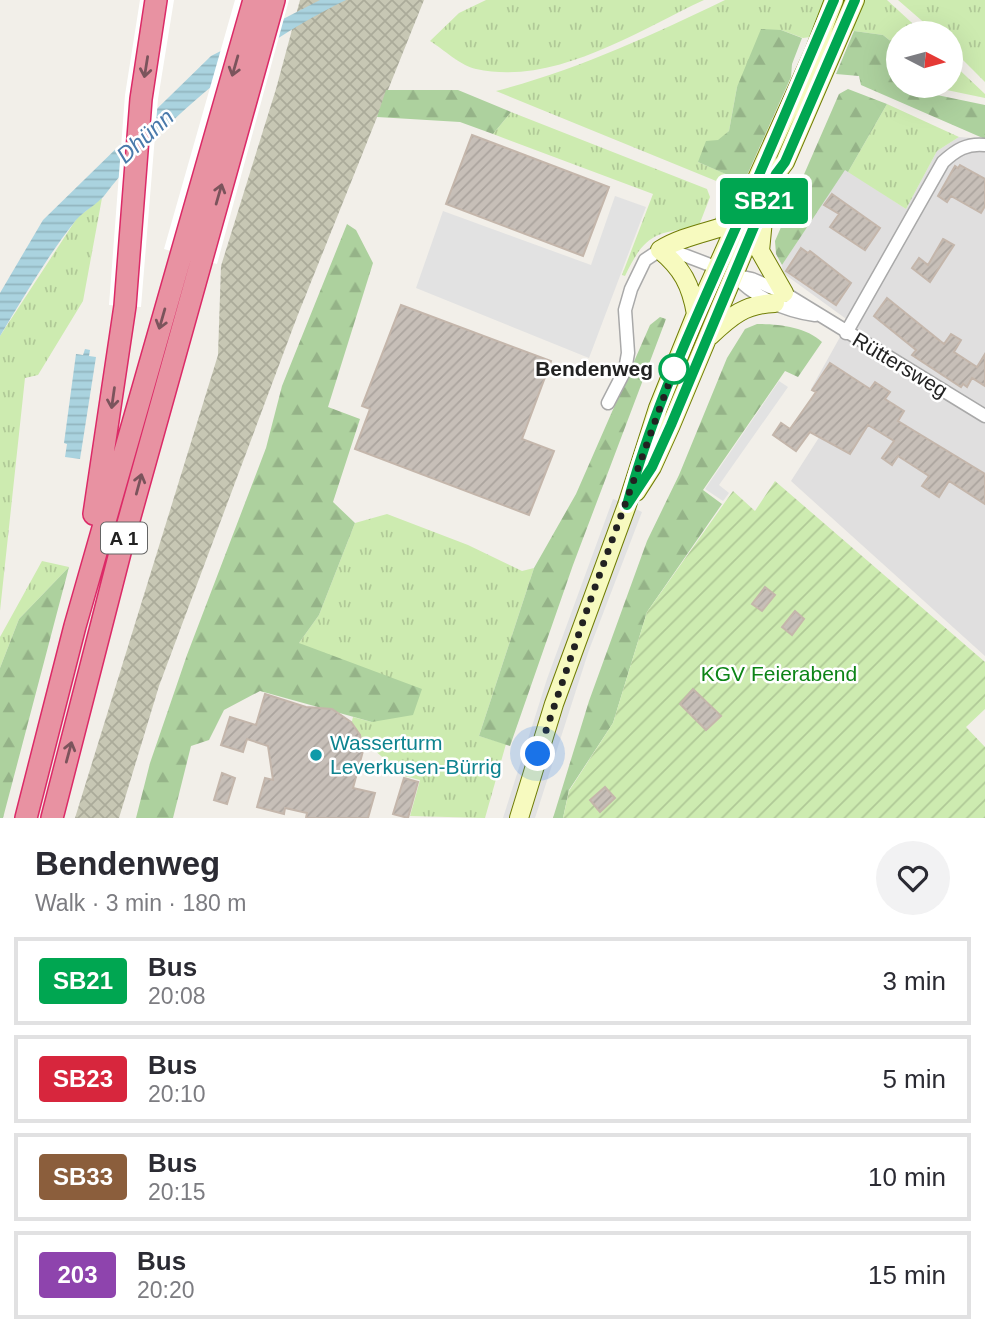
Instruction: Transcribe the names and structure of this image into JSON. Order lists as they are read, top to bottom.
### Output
{
  "streets": {
    "highway": ["A 1"],
    "street": ["Rüttersweg"]
  },
  "water": ["Dhünn"],
  "parks": ["KGV Feierabend"],
  "places": ["Bendenweg", "Wasserturm Leverkusen-Bürrig"],
  "lines": ["bus line SB21"],
  "north": "right",
  "page": {
    "on_map": "SB21",
    "heading": ["Bendenweg", "Walk · 3 min · 180 m"],
    "list": [
      {
        "mark": "SB21",
        "name": "Bus",
        "note": "20:08",
        "value": "3 min"
      },
      {
        "mark": "SB23",
        "name": "Bus",
        "note": "20:10",
        "value": "5 min"
      },
      {
        "mark": "SB33",
        "name": "Bus",
        "note": "20:15",
        "value": "10 min"
      },
      {
        "mark": "203",
        "name": "Bus",
        "note": "20:20",
        "value": "15 min"
      }
    ]
  }
}
